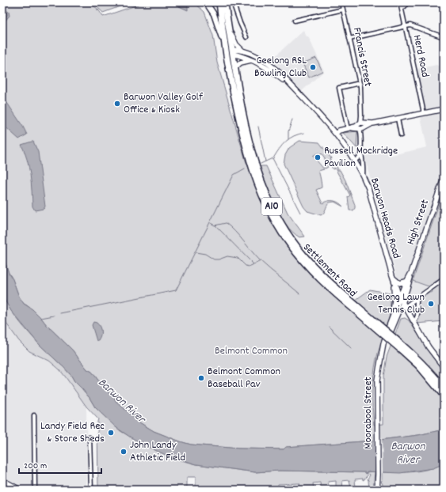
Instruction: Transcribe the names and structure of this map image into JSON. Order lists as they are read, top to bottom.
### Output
{
  "streets": {
    "highway": ["A10", "Settlement Road"],
    "street": [
      "Herd Road",
      "Francis Street",
      "Barwon Heads Road",
      "High Street",
      "Moorabool Street"
    ]
  },
  "crossings": [
    ["Barwon Heads Road", "High Street"],
    ["Barwon Heads Road", "Settlement Road"],
    ["Barwon Heads Road", "Moorabool Street"],
    ["High Street", "Moorabool Street"]
  ],
  "water": ["Barwon River"],
  "parks": ["Belmont Common"],
  "places": [
    "Geelong RSL Bowling Club",
    "Barwon Valley Golf Office & Kiosk",
    "Russell Mockridge Pavilion",
    "Geelong Lawn Tennis Club",
    "Belmont Common Baseball Pav",
    "Landy Field Rec & Store Sheds",
    "John Landy Athletic Field"
  ],
  "scale_bar": "200 m"
}
